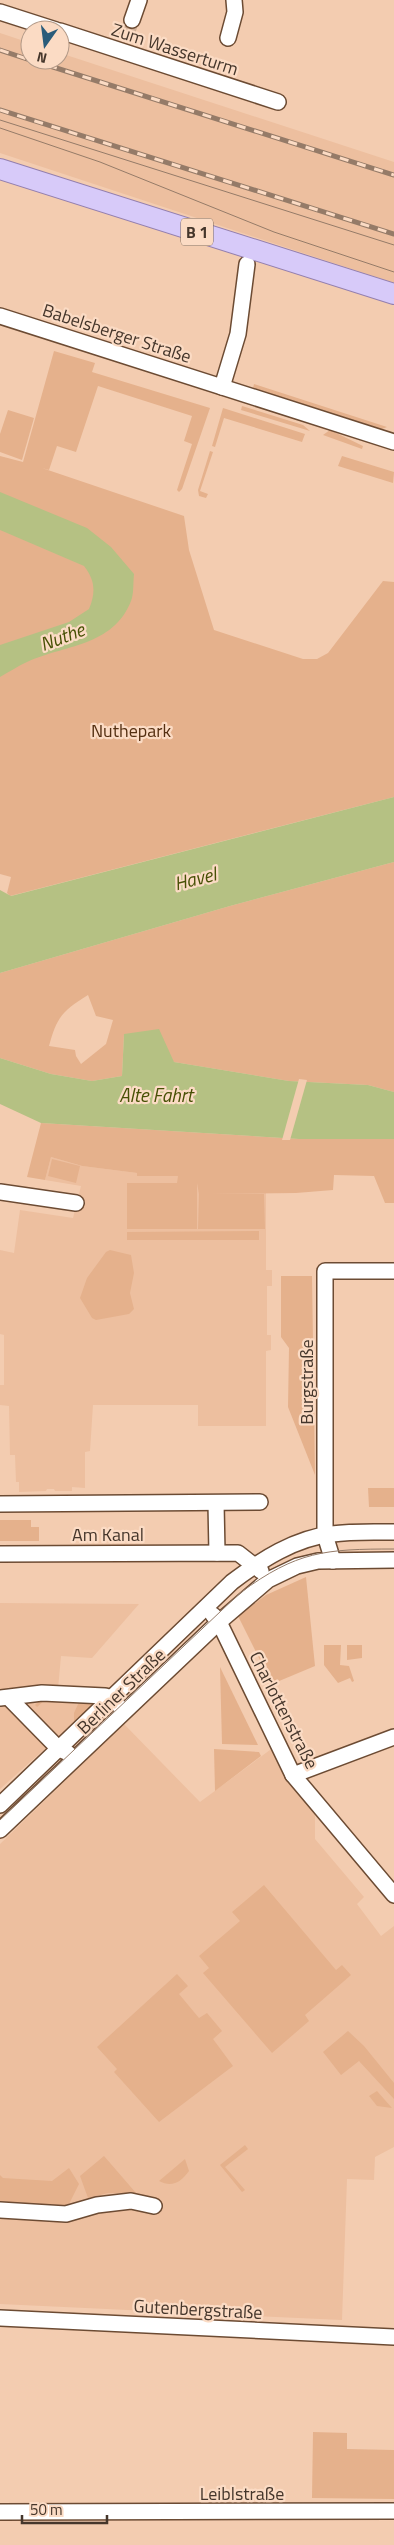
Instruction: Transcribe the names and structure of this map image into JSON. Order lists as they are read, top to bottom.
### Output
{
  "streets": {
    "main road": ["B 1"],
    "street": [
      "Zum Wasserturm",
      "Babelsberger Straße",
      "Burgstraße",
      "Am Kanal",
      "Berliner Straße",
      "Charlottenstraße",
      "Gutenbergstraße",
      "Leiblstraße"
    ]
  },
  "crossings": [
    ["Am Kanal", "Berliner Straße"],
    ["Berliner Straße", "Charlottenstraße"]
  ],
  "water": ["Nuthe", "Havel", "Alte Fahrt"],
  "parks": ["Nuthepark"],
  "scale_bar": "50 m",
  "north": "bottom"
}
